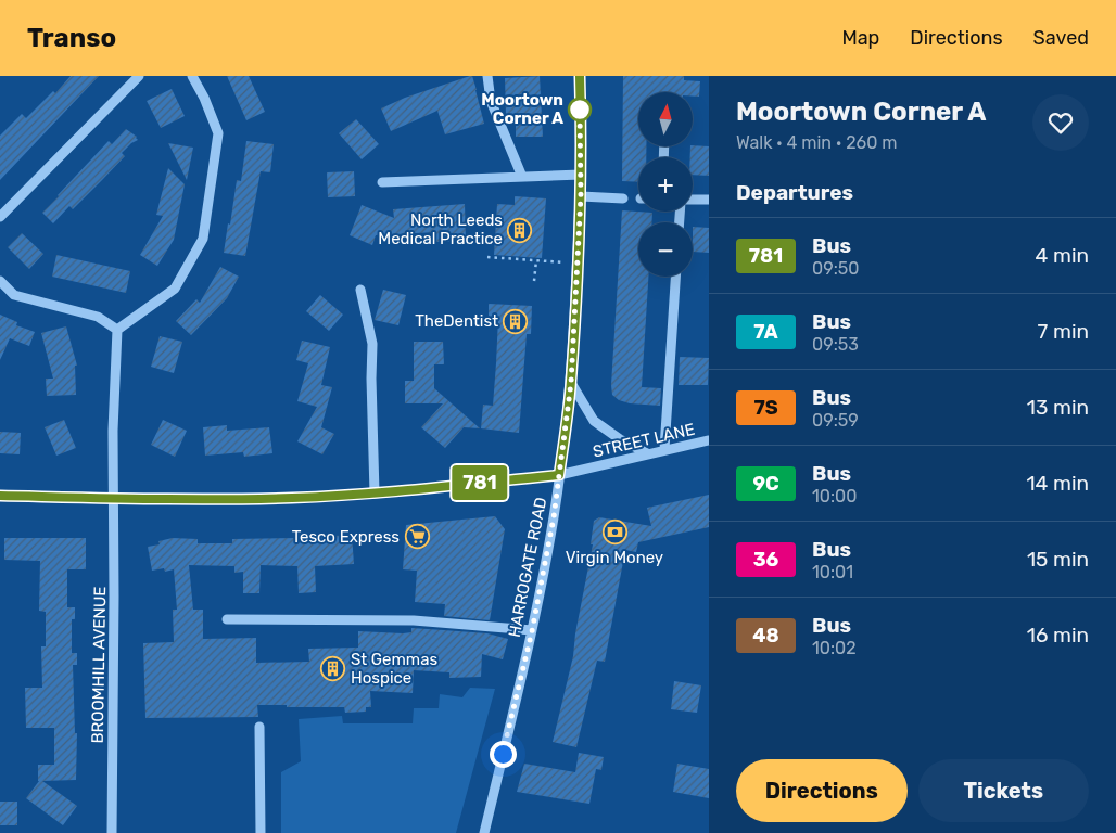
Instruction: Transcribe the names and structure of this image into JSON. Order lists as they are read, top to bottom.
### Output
{
  "streets": {
    "street": ["STREET LANE", "HARROGATE ROAD", "BROOMHILL AVENUE"]
  },
  "crossings": [
    ["STREET LANE", "HARROGATE ROAD"],
    ["STREET LANE", "BROOMHILL AVENUE"]
  ],
  "places": {
    "other": ["Moortown Corner A"],
    "building": ["North Leeds Medical Practice", "TheDentist", "St Gemmas Hospice"],
    "bank": ["Virgin Money"],
    "supermarket": ["Tesco Express"]
  },
  "lines": ["bus line 781"],
  "north": "top",
  "page": {
    "header": "Transo",
    "nav": ["Map", "Directions", "Saved"],
    "on_map": "781",
    "heading": [
      ["Moortown Corner A", "Walk · 4 min · 260 m"],
      "Departures"
    ],
    "map_buttons": ["+", "−"],
    "list": [
      {
        "mark": "781",
        "name": "Bus",
        "note": "09:50",
        "value": "4 min"
      },
      {
        "mark": "7A",
        "name": "Bus",
        "note": "09:53",
        "value": "7 min"
      },
      {
        "mark": "7S",
        "name": "Bus",
        "note": "09:59",
        "value": "13 min"
      },
      {
        "mark": "9C",
        "name": "Bus",
        "note": "10:00",
        "value": "14 min"
      },
      {
        "mark": "36",
        "name": "Bus",
        "note": "10:01",
        "value": "15 min"
      },
      {
        "mark": "48",
        "name": "Bus",
        "note": "10:02",
        "value": "16 min"
      }
    ],
    "buttons": ["Directions", "Tickets"]
  }
}
